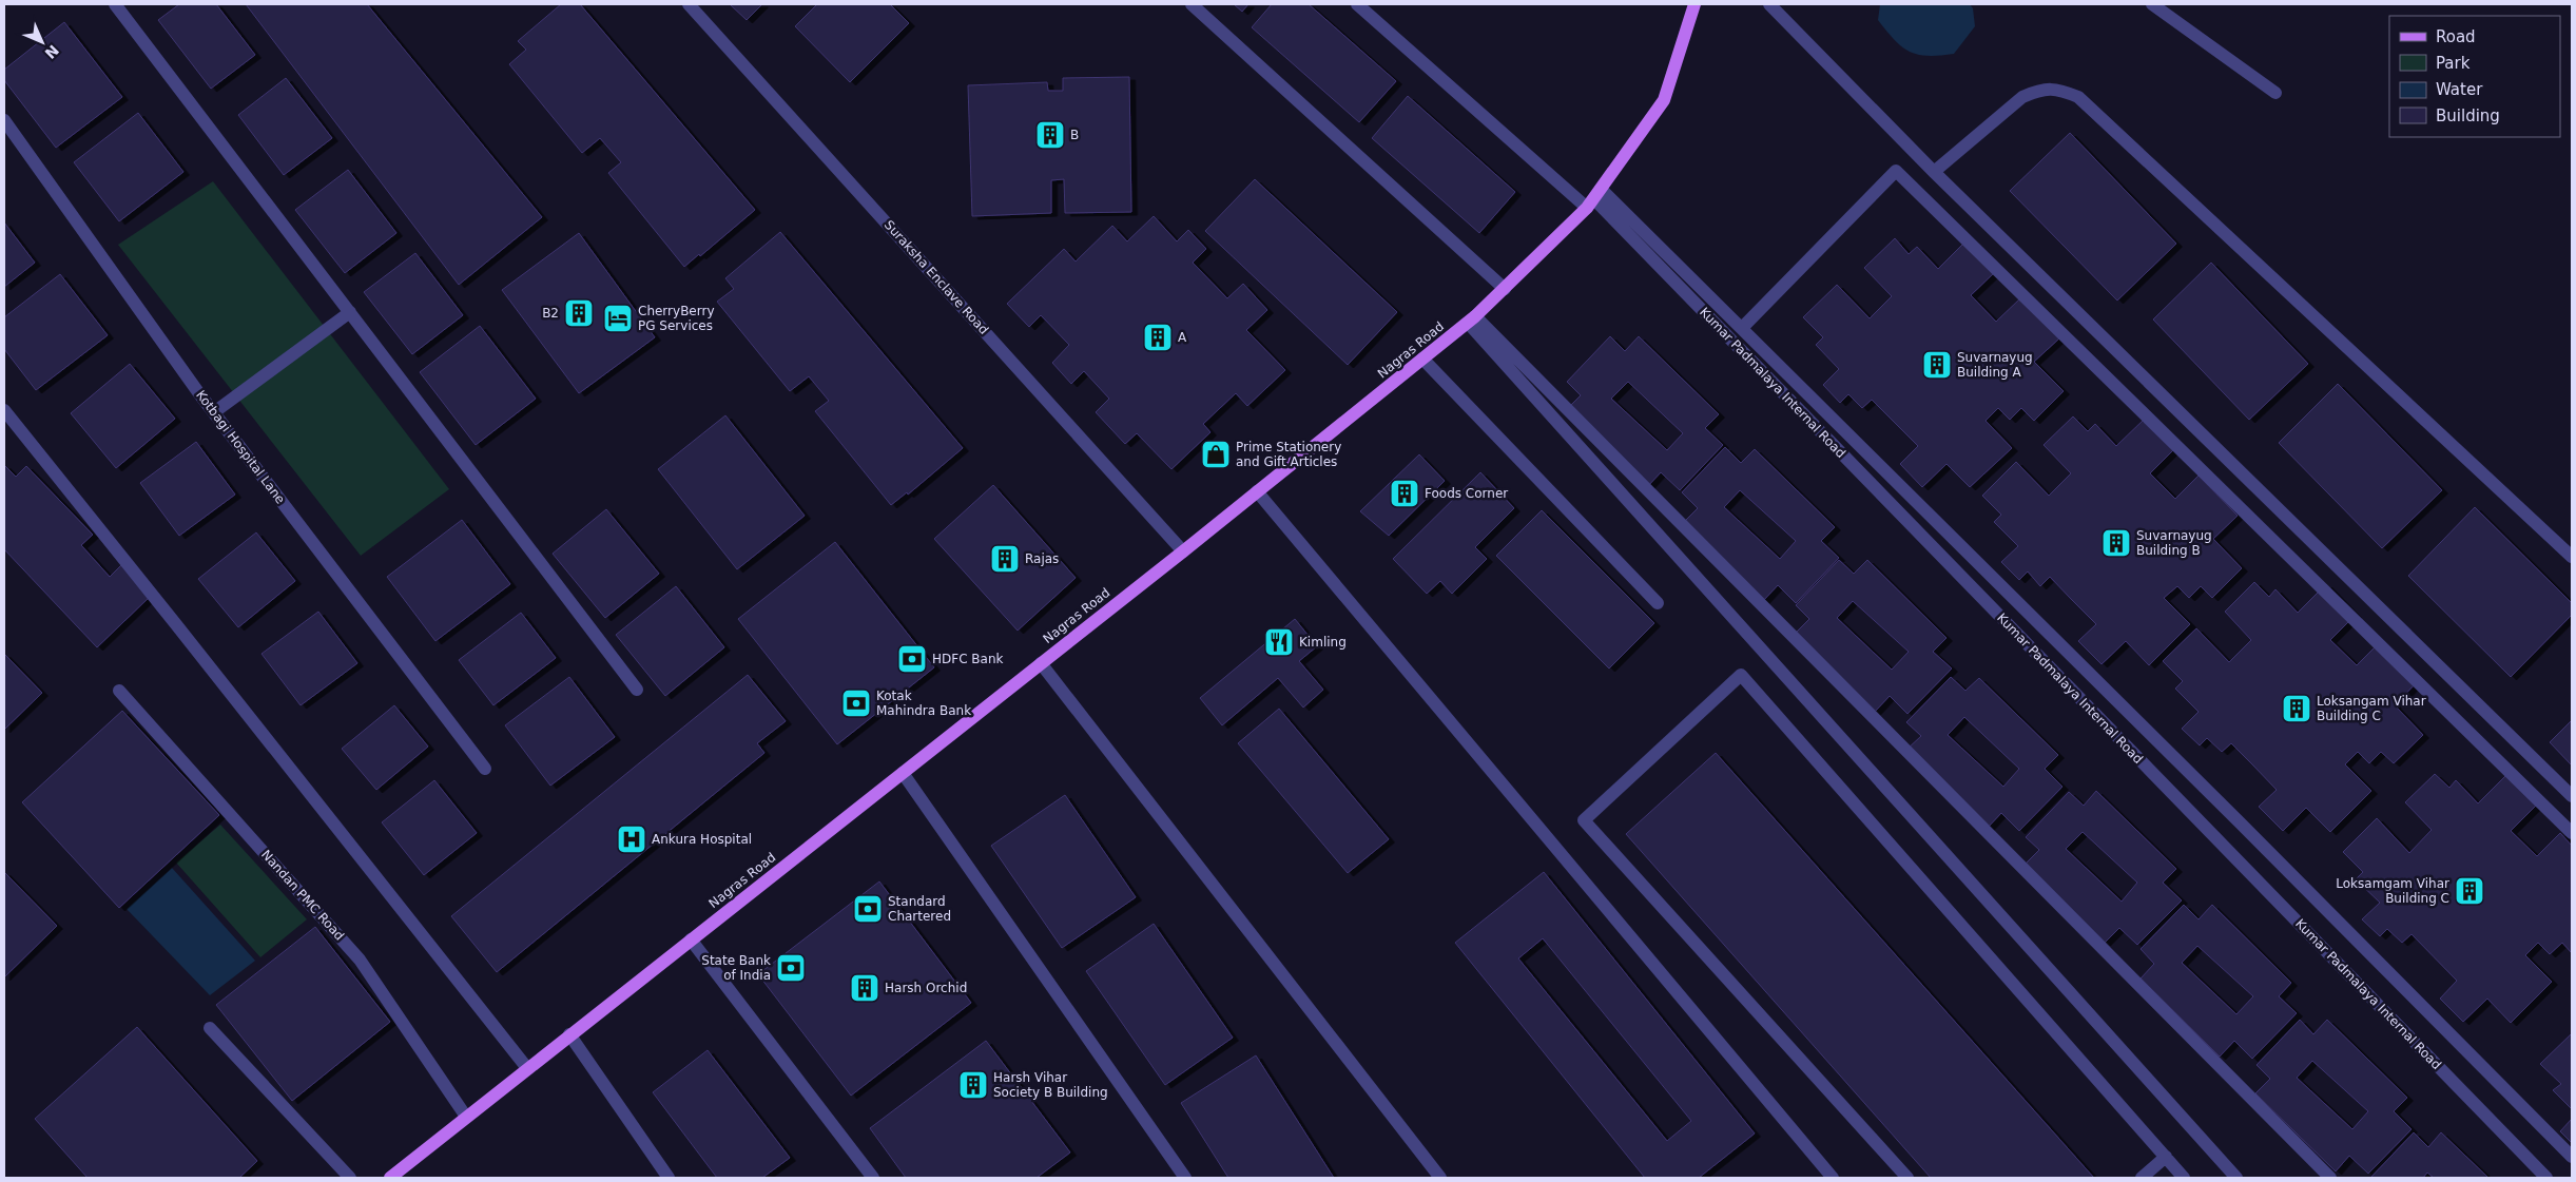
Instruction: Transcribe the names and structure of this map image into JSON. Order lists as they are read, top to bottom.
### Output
{
  "streets": {
    "main road": ["Nagras Road"],
    "street": [
      "Suraksha Enclave Road",
      "Kumar Padmalaya Internal Road",
      "Kotbagi Hospital Lane",
      "Nandan PMC Road"
    ]
  },
  "crossings": [
    ["Suraksha Enclave Road", "Nagras Road"],
    ["Nagras Road", "Kumar Padmalaya Internal Road"],
    ["Nagras Road", "Nandan PMC Road"]
  ],
  "places": {
    "building": [
      "B",
      "B2",
      "A",
      "Suvarnayug Building A",
      "Foods Corner",
      "Suvarnayug Building B",
      "Rajas",
      "Loksangam Vihar Building C",
      "Loksamgam Vihar Building C",
      "Harsh Orchid",
      "Harsh Vihar Society B Building"
    ],
    "hotel": ["CherryBerry PG Services"],
    "shop": ["Prime Stationery and Gift Articles"],
    "restaurant": ["Kimling"],
    "bank": [
      "HDFC Bank",
      "Kotak Mahindra Bank",
      "Standard Chartered",
      "State Bank of India"
    ],
    "hospital": ["Ankura Hospital"]
  },
  "legend": [
    "Road",
    "Park",
    "Water",
    "Building"
  ],
  "north": "bottom right"
}
